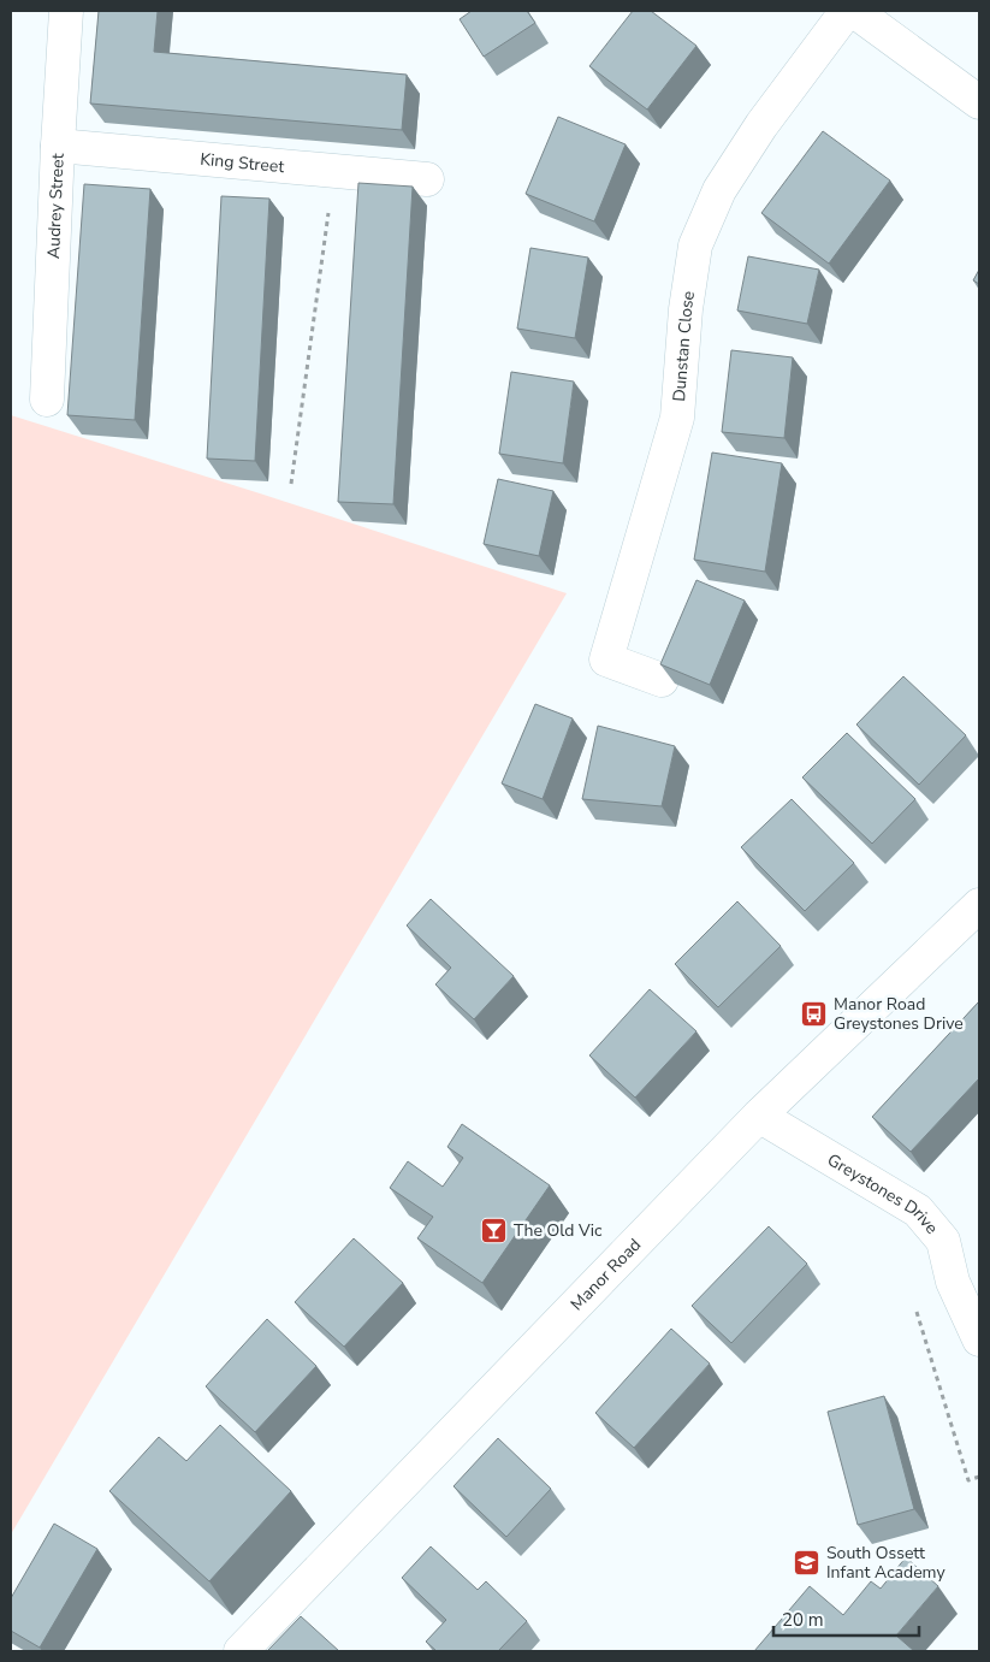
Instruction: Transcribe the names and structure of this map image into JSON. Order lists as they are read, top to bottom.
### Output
{
  "streets": {
    "street": [
      "King Street",
      "Audrey Street",
      "Dunstan Close",
      "Greystones Drive",
      "Manor Road"
    ]
  },
  "crossings": [
    ["King Street", "Audrey Street"],
    ["Greystones Drive", "Manor Road"]
  ],
  "places": {
    "bus stop": ["Manor Road Greystones Drive"],
    "bar": ["The Old Vic"],
    "school or university": ["South Ossett Infant Academy"]
  },
  "scale_bar": "20 m"
}
